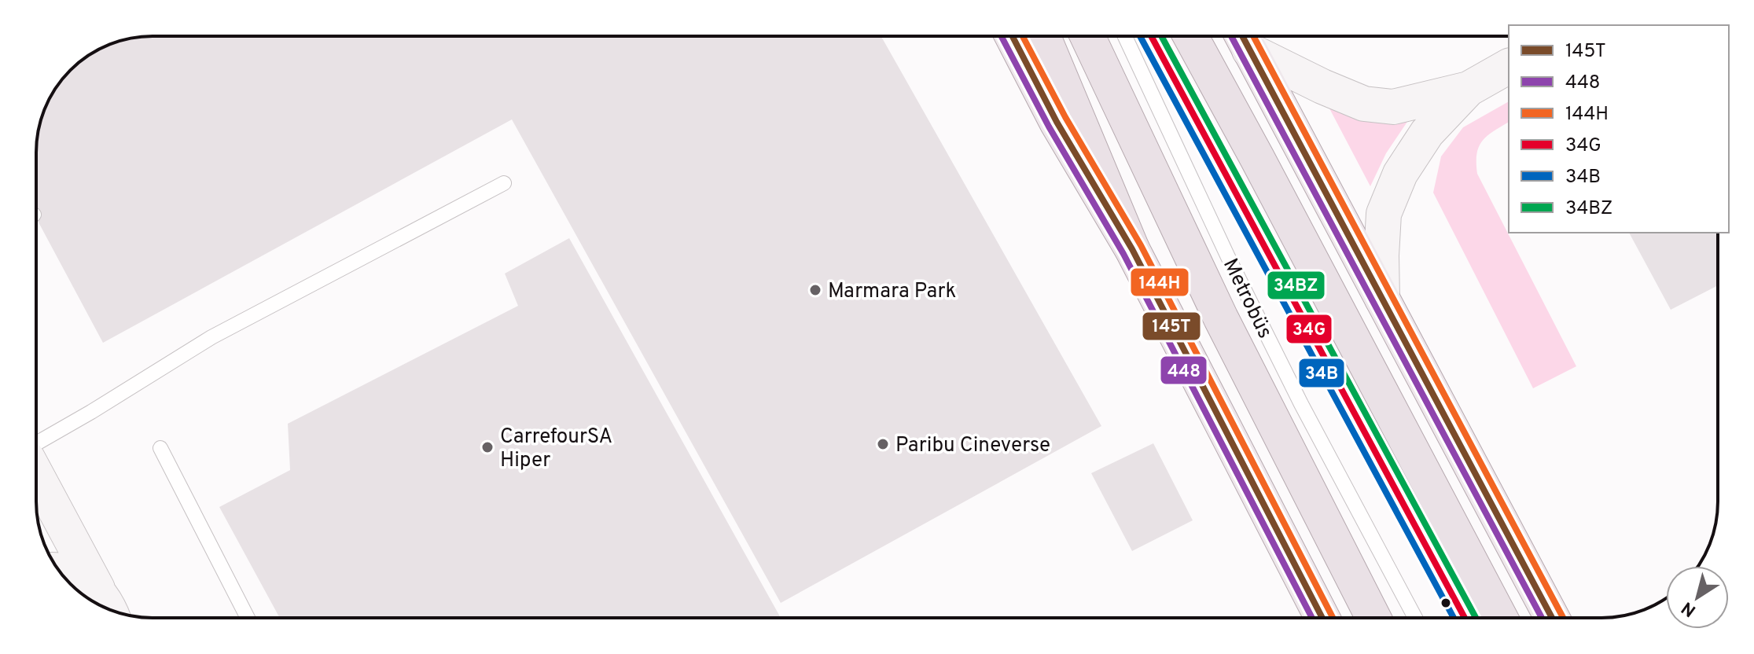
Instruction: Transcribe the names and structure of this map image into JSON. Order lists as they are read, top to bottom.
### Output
{
  "streets": {
    "lane": ["Metrobüs"]
  },
  "places": ["Marmara Park", "Paribu Cineverse", "CarrefourSA Hiper"],
  "lines": [
    "transit line 145T",
    "transit line 448",
    "transit line 144H",
    "transit line 34G",
    "transit line 34B",
    "transit line 34BZ"
  ],
  "legend": [
    "145T",
    "448",
    "144H",
    "34G",
    "34B",
    "34BZ"
  ],
  "north": "bottom left"
}
